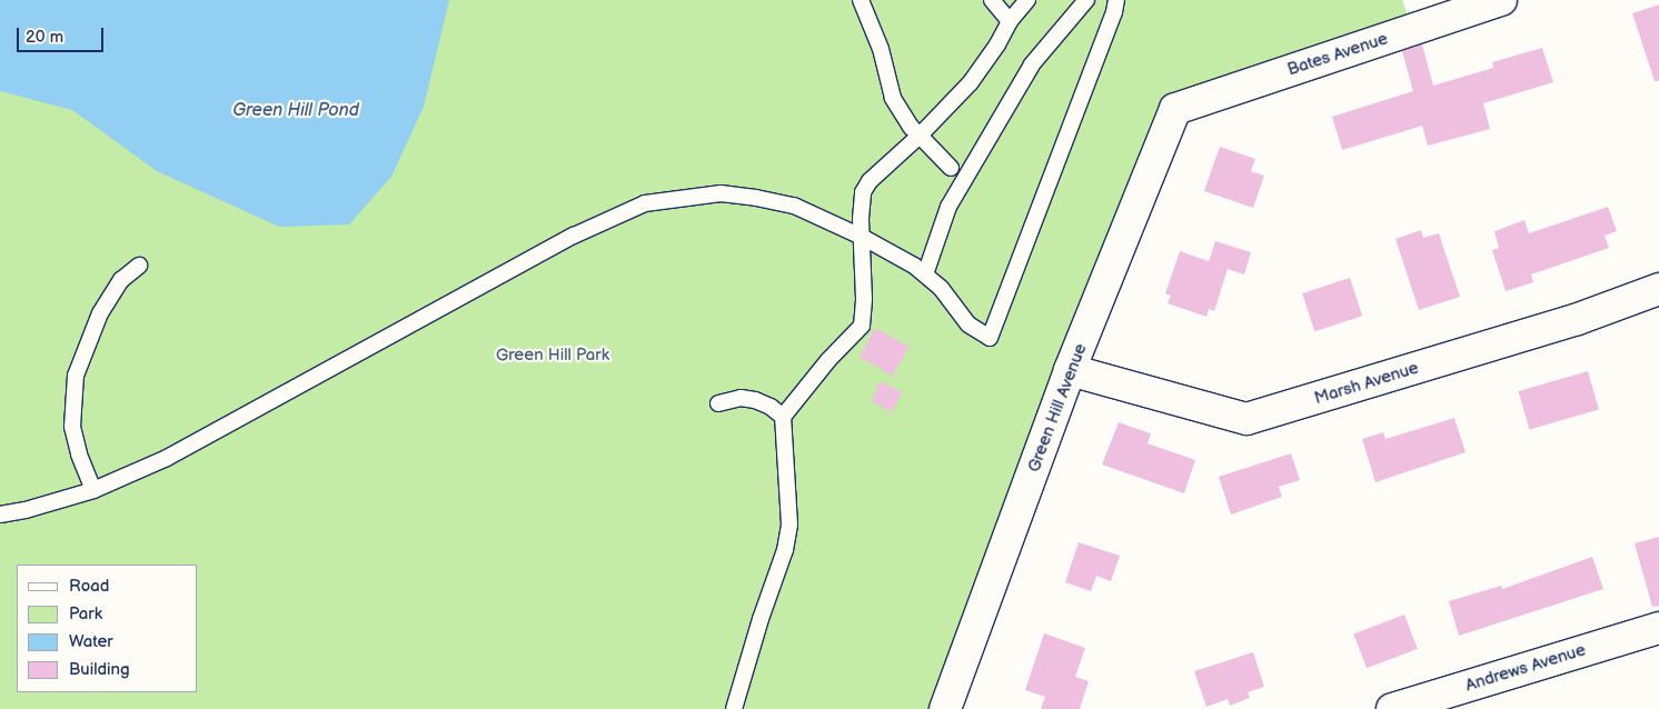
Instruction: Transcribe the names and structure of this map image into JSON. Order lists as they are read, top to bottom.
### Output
{
  "streets": {
    "street": [
      "Bates Avenue",
      "Marsh Avenue",
      "Green Hill Avenue",
      "Andrews Avenue"
    ]
  },
  "crossings": [
    ["Bates Avenue", "Green Hill Avenue"],
    ["Marsh Avenue", "Green Hill Avenue"]
  ],
  "water": ["Green Hill Pond"],
  "parks": ["Green Hill Park"],
  "legend": [
    "Road",
    "Park",
    "Water",
    "Building"
  ],
  "scale_bar": "20 m"
}
